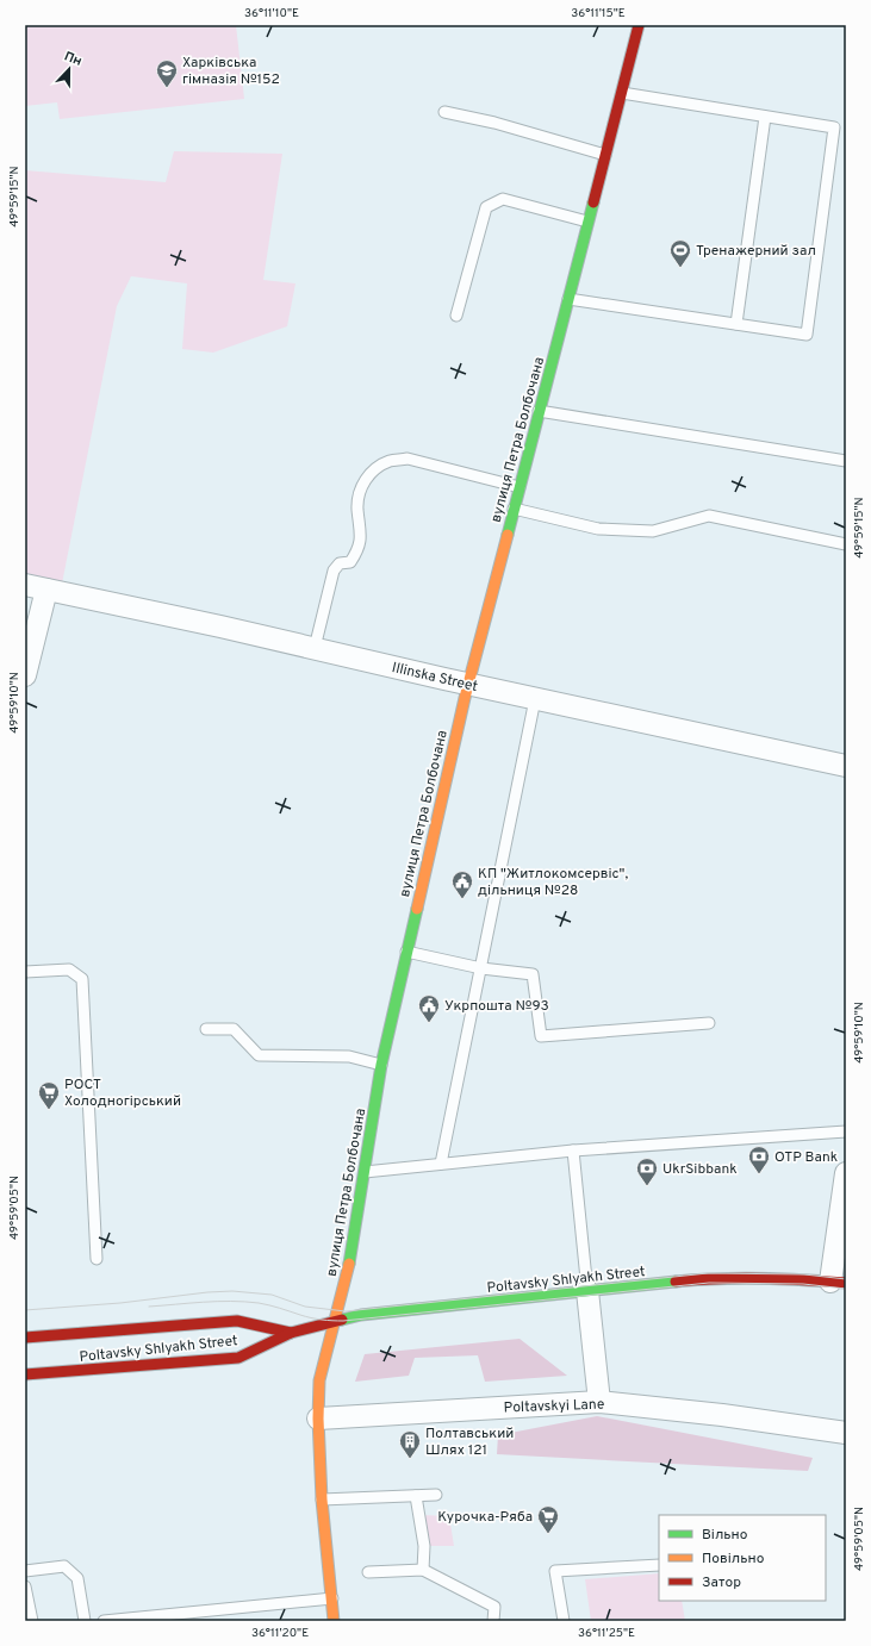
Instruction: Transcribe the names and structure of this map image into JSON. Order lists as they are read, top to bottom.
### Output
{
  "streets": {
    "street": [
      "вулиця Петра Болбочана",
      "Illinska Street",
      "Poltavsky Shlyakh Street",
      "Poltavskyi Lane"
    ]
  },
  "crossings": [
    ["вулиця Петра Болбочана", "Illinska Street"],
    ["вулиця Петра Болбочана", "Poltavsky Shlyakh Street"],
    ["вулиця Петра Болбочана", "Poltavskyi Lane"]
  ],
  "places": {
    "school or university": ["Харківська гімназія №152"],
    "sports": ["Тренажерний зал"],
    "public building": ["КП \"Житлокомсервіс\", дільниця №28", "Укрпошта №93"],
    "supermarket": ["РОСТ Холодногірський", "Курочка-Ряба"],
    "bank": ["OTP Bank", "UkrSibbank"],
    "building": ["Полтавський Шлях 121"]
  },
  "legend": ["Вільно", "Повільно", "Затор"],
  "north": "top",
  "coordinates": [
    "36°11'10\"E",
    "36°11'15\"E",
    "49°59'15\"N",
    "49°59'10\"N",
    "49°59'05\"N",
    "36°11'20\"E",
    "36°11'25\"E"
  ]
}
